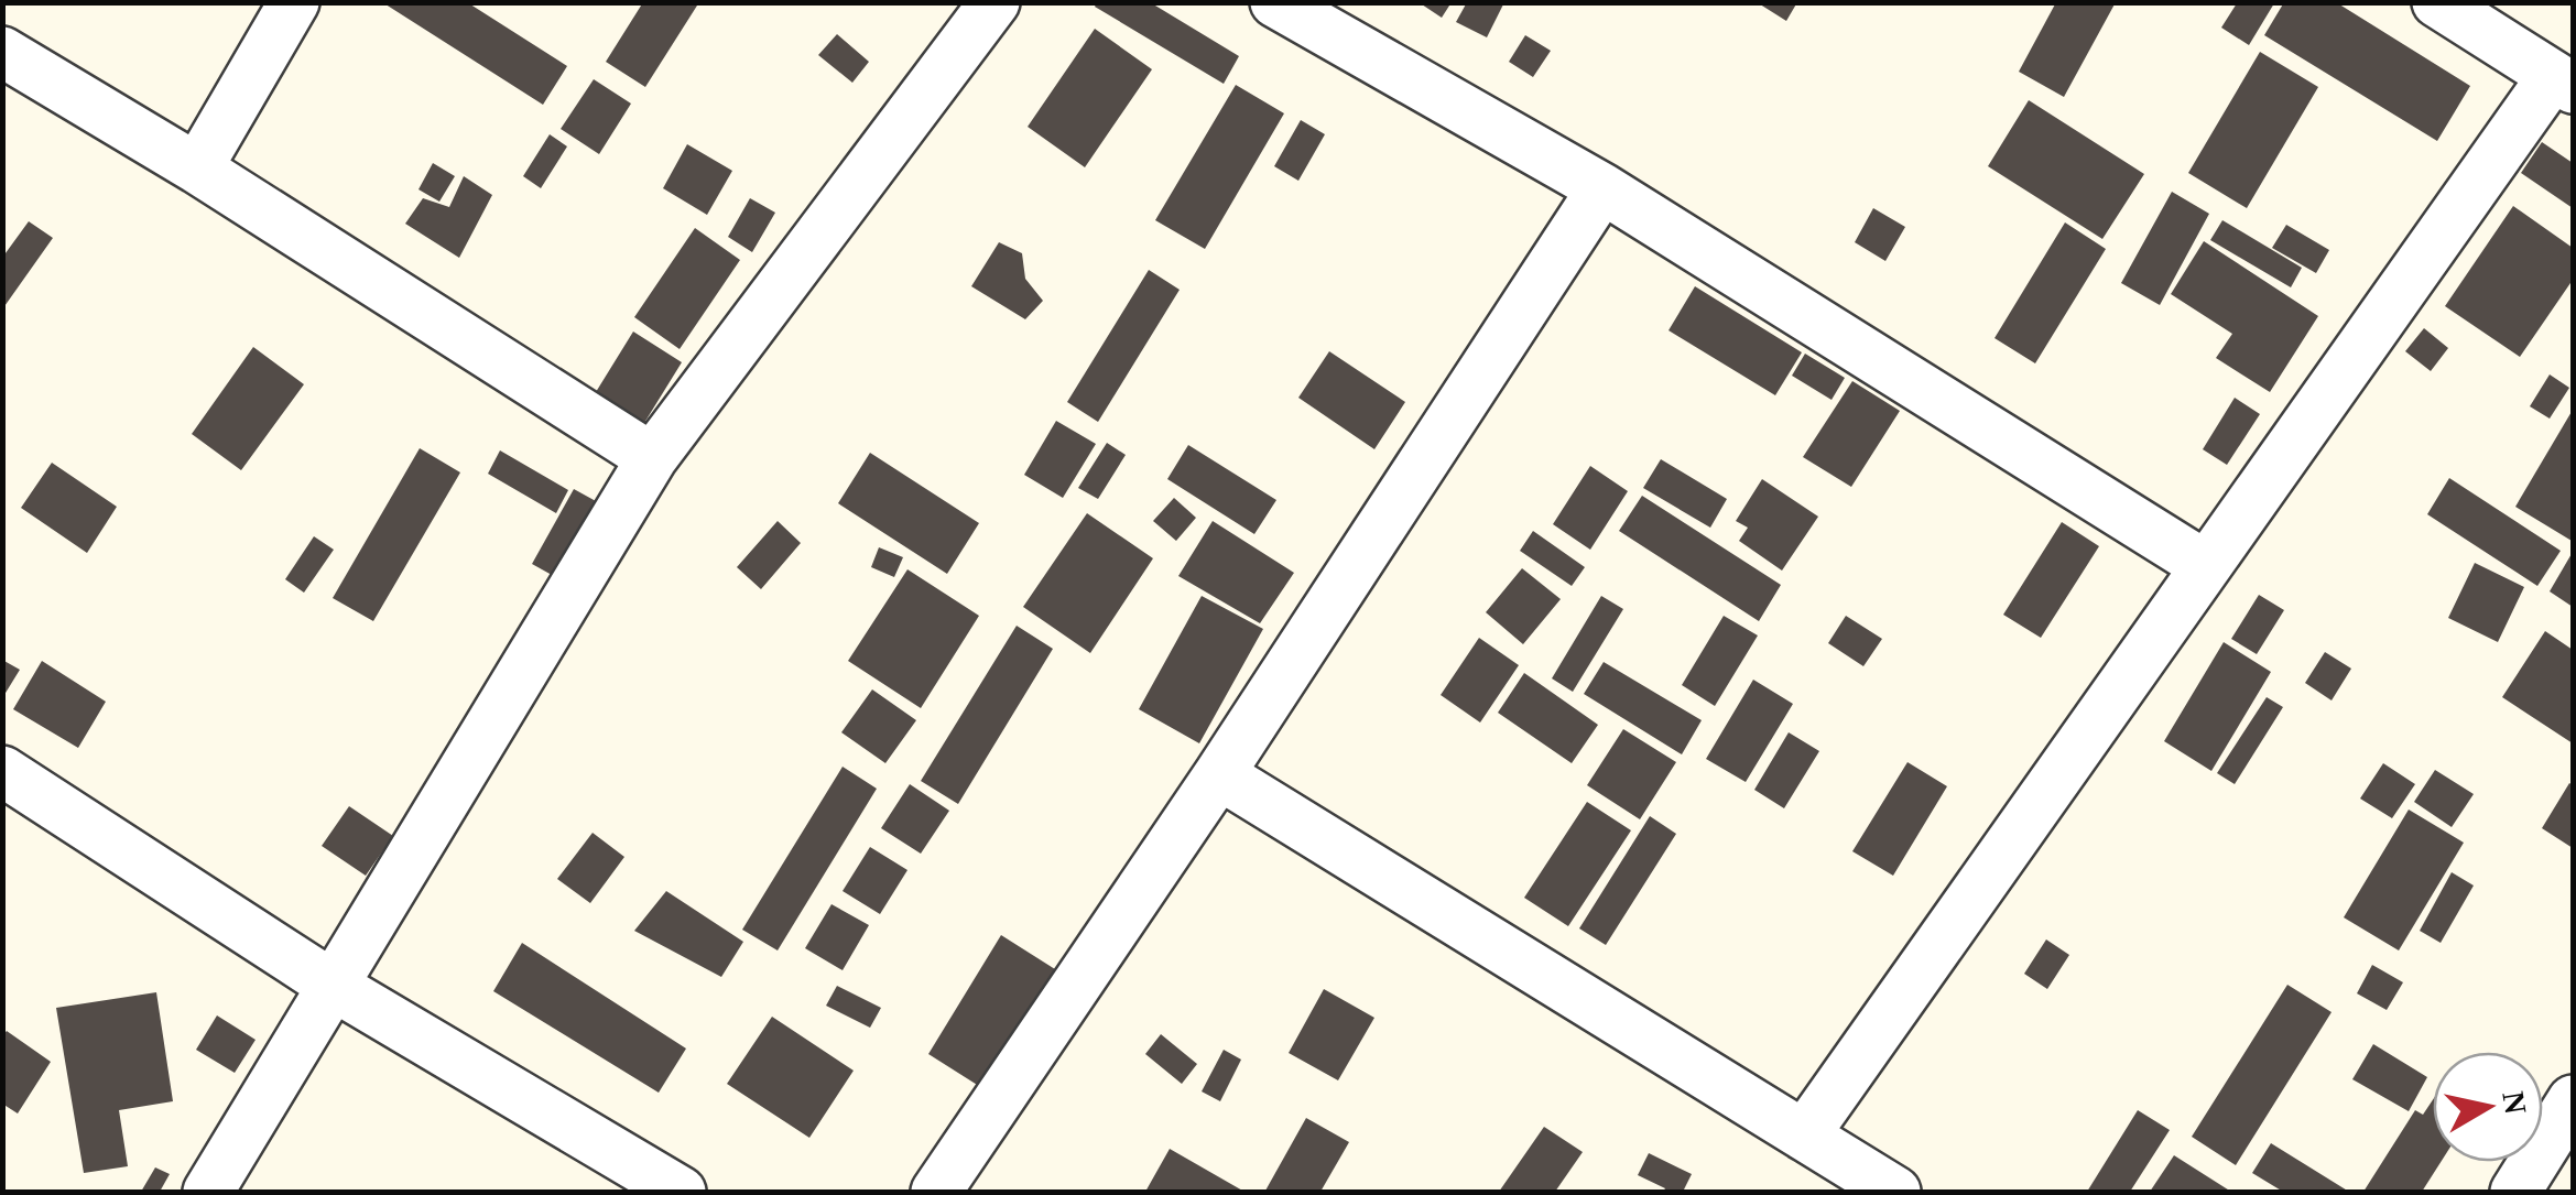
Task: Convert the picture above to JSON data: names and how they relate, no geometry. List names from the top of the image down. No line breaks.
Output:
{"north":"right"}
